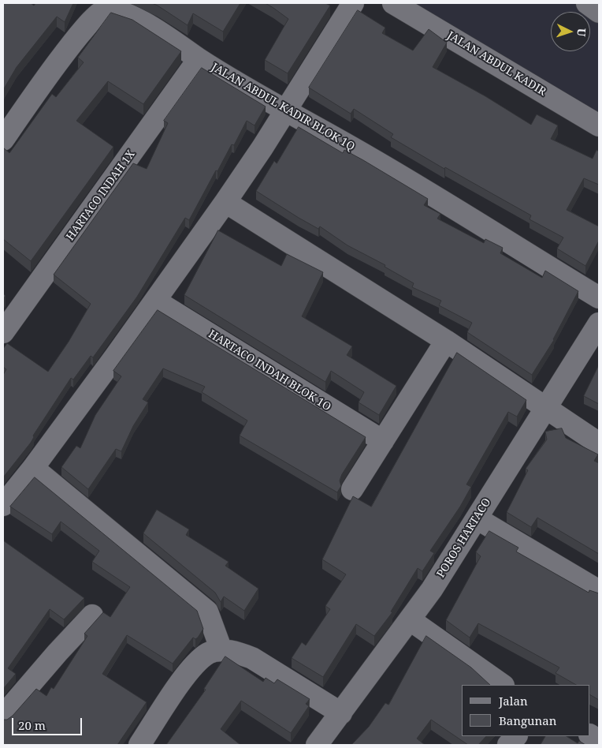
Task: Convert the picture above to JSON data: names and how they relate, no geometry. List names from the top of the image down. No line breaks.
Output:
{"streets":{"street":["JALAN ABDUL KADIR","JALAN ABDUL KADIR BLOK 1Q","HARTACO INDAH 1X","HARTACO INDAH BLOK 1O","POROS HARTACO"]},"crossings":[["JALAN ABDUL KADIR BLOK 1Q","HARTACO INDAH 1X"]],"legend":["Jalan","Bangunan"],"scale_bar":"20 m","north":"right"}
